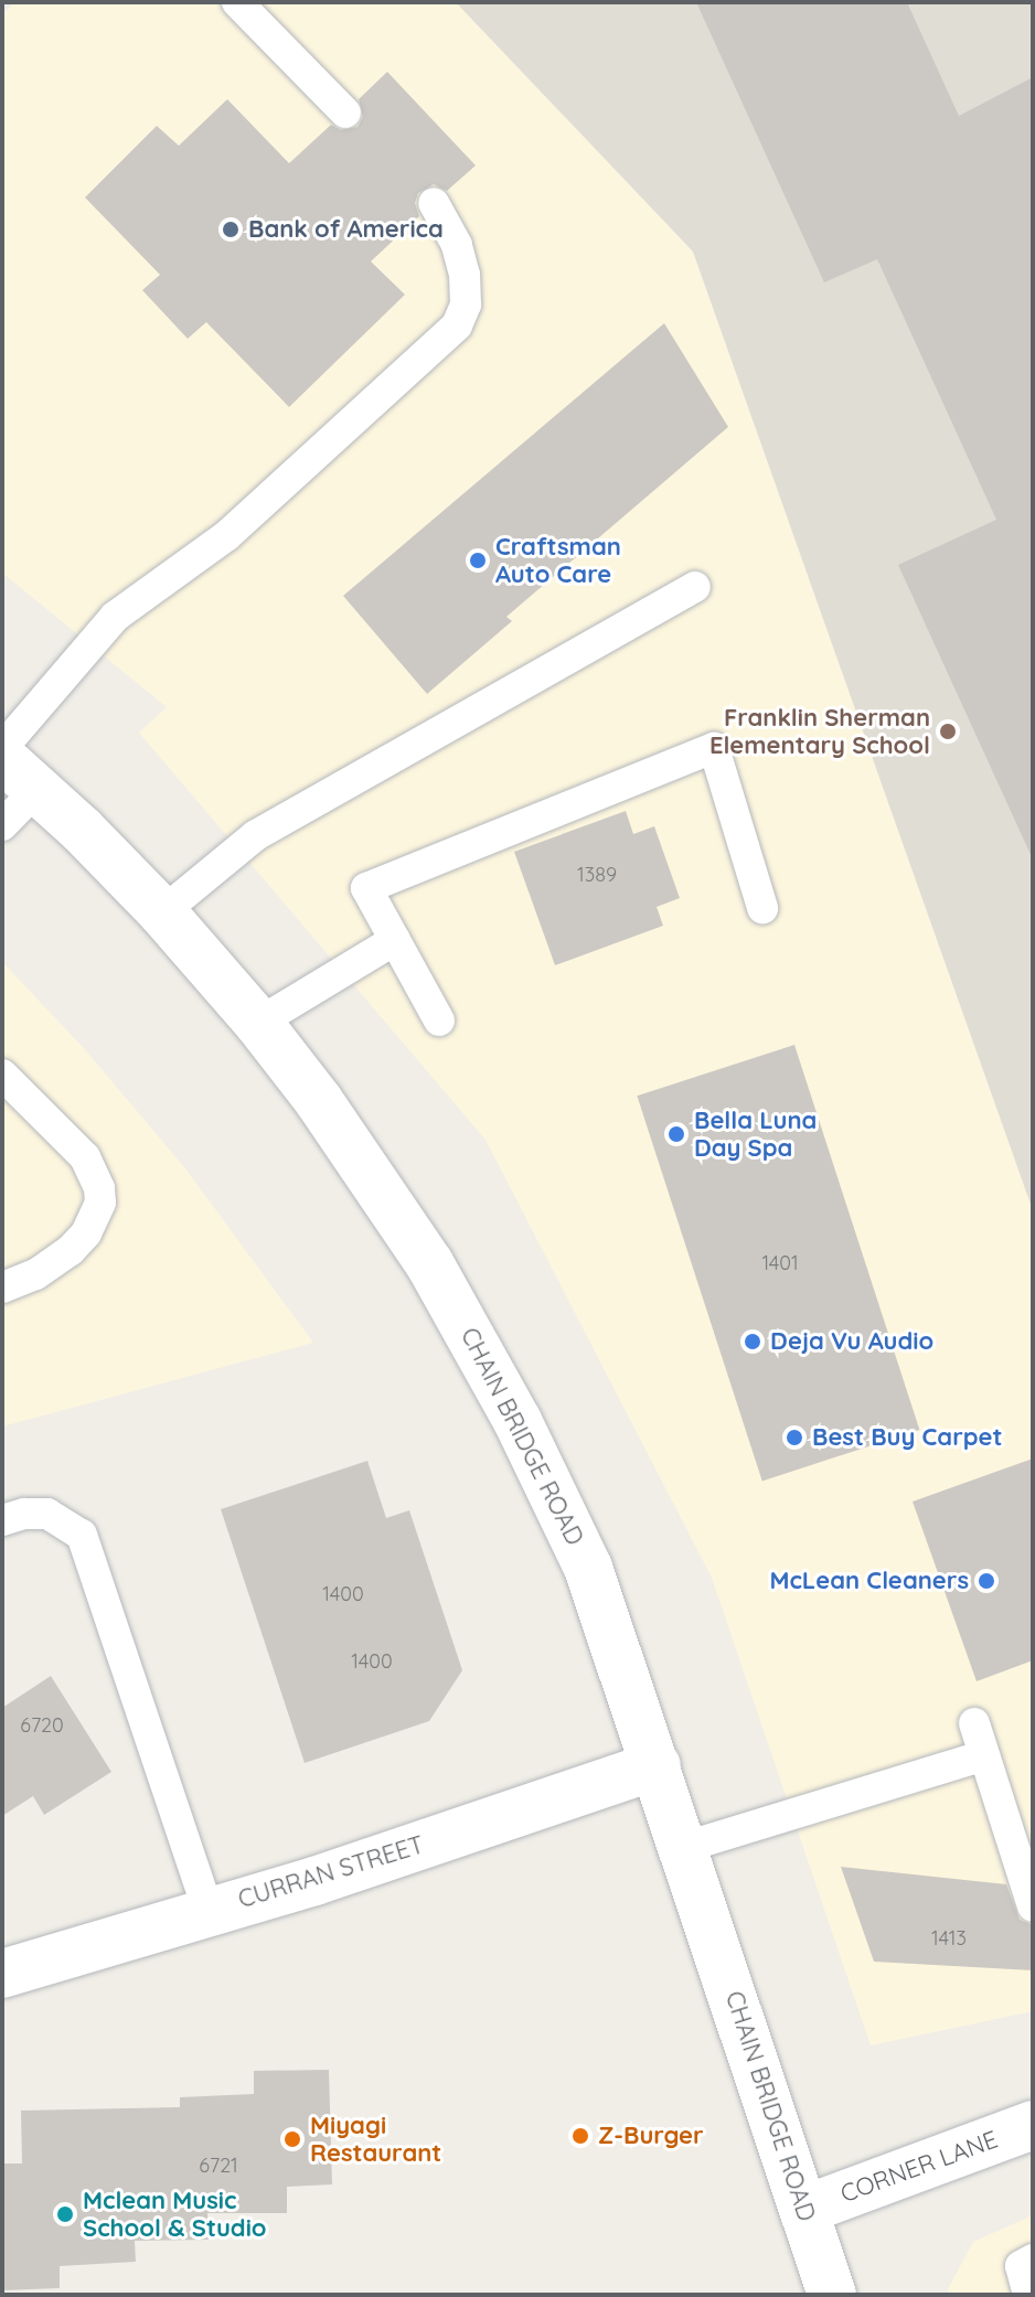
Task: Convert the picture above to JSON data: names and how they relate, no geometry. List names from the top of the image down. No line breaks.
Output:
{"streets":{"main road":["CHAIN BRIDGE ROAD","CURRAN STREET","CORNER LANE"]},"crossings":[["CHAIN BRIDGE ROAD","CURRAN STREET"],["CHAIN BRIDGE ROAD","CORNER LANE"]],"places":["Bank of America","Craftsman Auto Care","Franklin Sherman Elementary School","Bella Luna Day Spa","Deja Vu Audio","Best Buy Carpet","McLean Cleaners","Z-Burger","Miyagi Restaurant","Mclean Music School & Studio"],"house_numbers":["1389","1401","1400","1400","6720","1413","6721"]}
